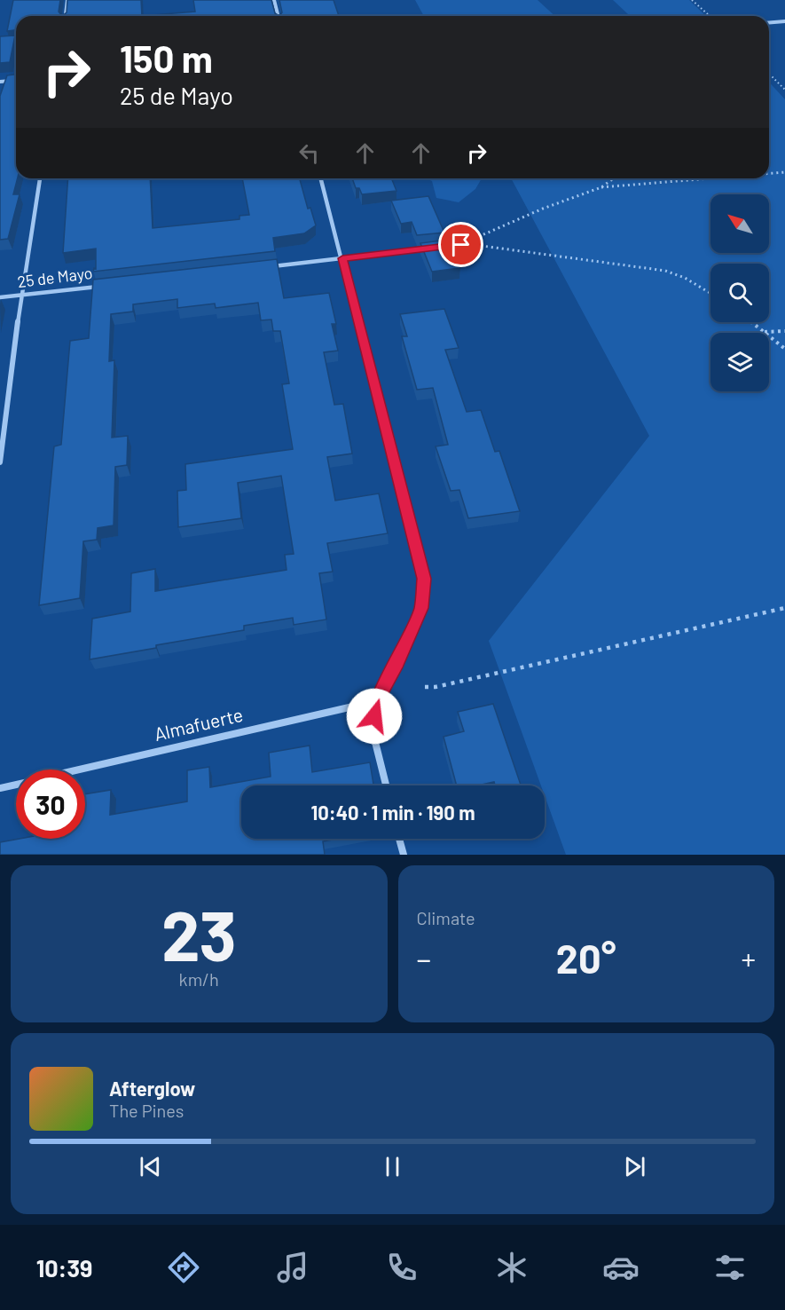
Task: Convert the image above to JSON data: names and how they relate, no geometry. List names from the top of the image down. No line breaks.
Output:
{"streets":{"street":["25 de Mayo","Almafuerte"]},"north":"top left","page":{"turn":["150 m","25 de Mayo"],"limit":"30","trip":"10:40 · 1 min · 190 m","tile":[["23","km/h"],"Climate"],"heat":["−","20°","+"],"song":["Afterglow","The Pines"],"tabs":"10:39"}}
